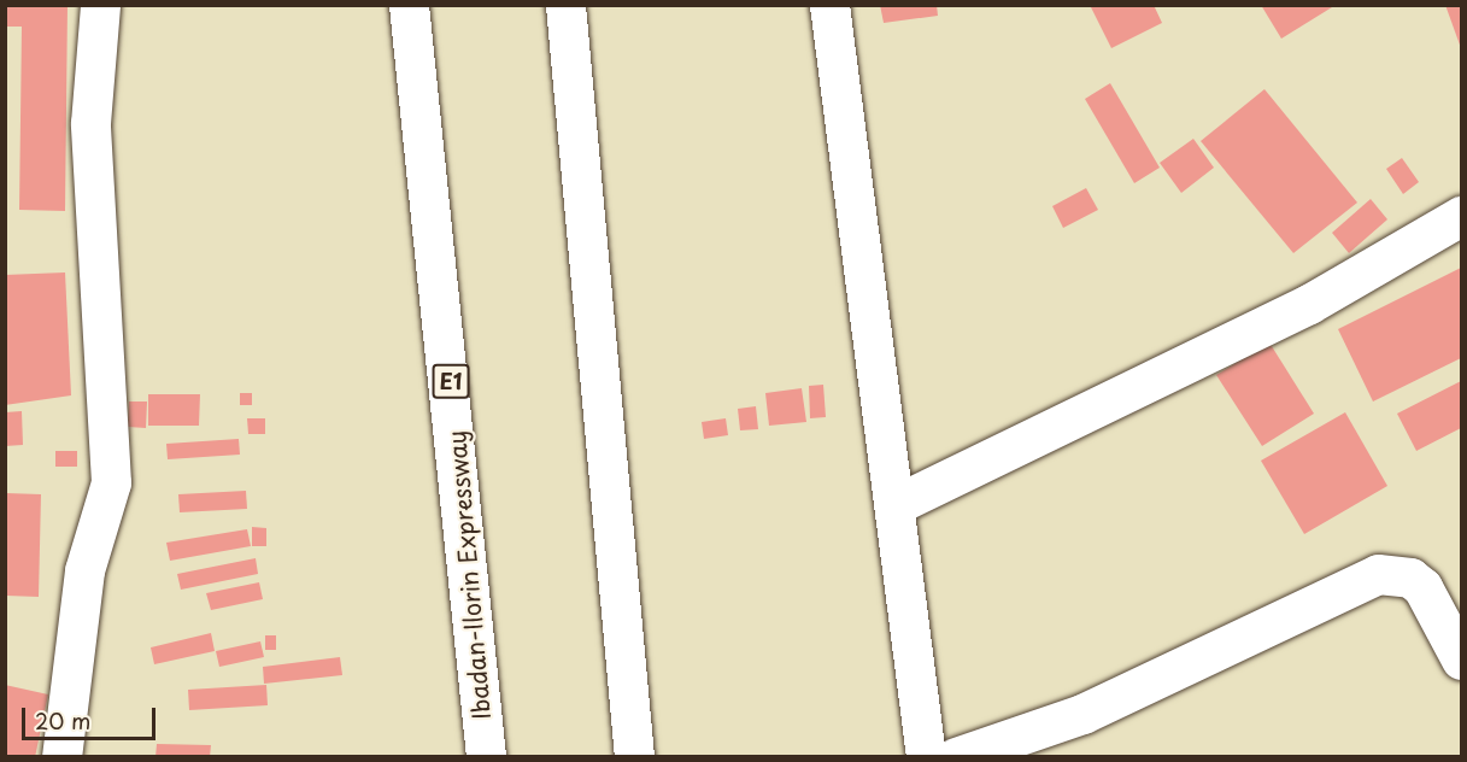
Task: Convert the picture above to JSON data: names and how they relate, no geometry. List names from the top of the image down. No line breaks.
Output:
{"streets":{"main road":["E1","Ibadan-Ilorin Expressway"]},"scale_bar":"20 m"}
